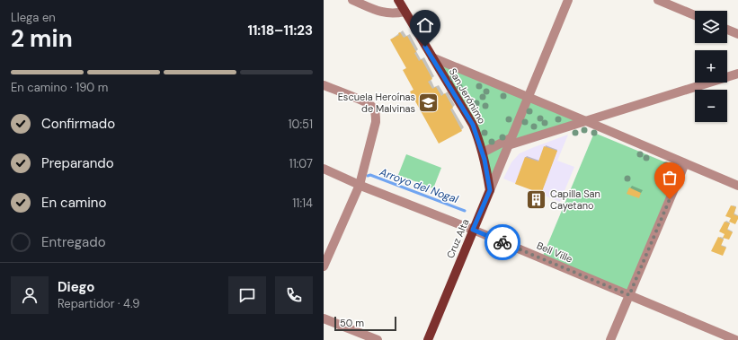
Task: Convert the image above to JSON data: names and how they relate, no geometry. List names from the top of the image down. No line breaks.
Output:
{"streets":{"main road":["San Jerónimo","Cruz Alta"],"street":["Bell Ville"]},"crossings":[["San Jerónimo","Cruz Alta"],["Cruz Alta","Bell Ville"]],"water":["Arroyo del Nogal"],"places":{"school or university":["Escuela Heroínas de Malvinas"],"building":["Capilla San Cayetano"]},"scale_bar":"50 m","page":{"heading":["2 min","Llega en","11:18–11:23"],"panel":["Diego","Repartidor · 4.9"],"map_buttons":["+","−"],"bar":"En camino · 190 m","list":[["Confirmado","10:51"],["Preparando","11:07"],["En camino","11:14"],"Entregado"],"scale":"50 m"}}
